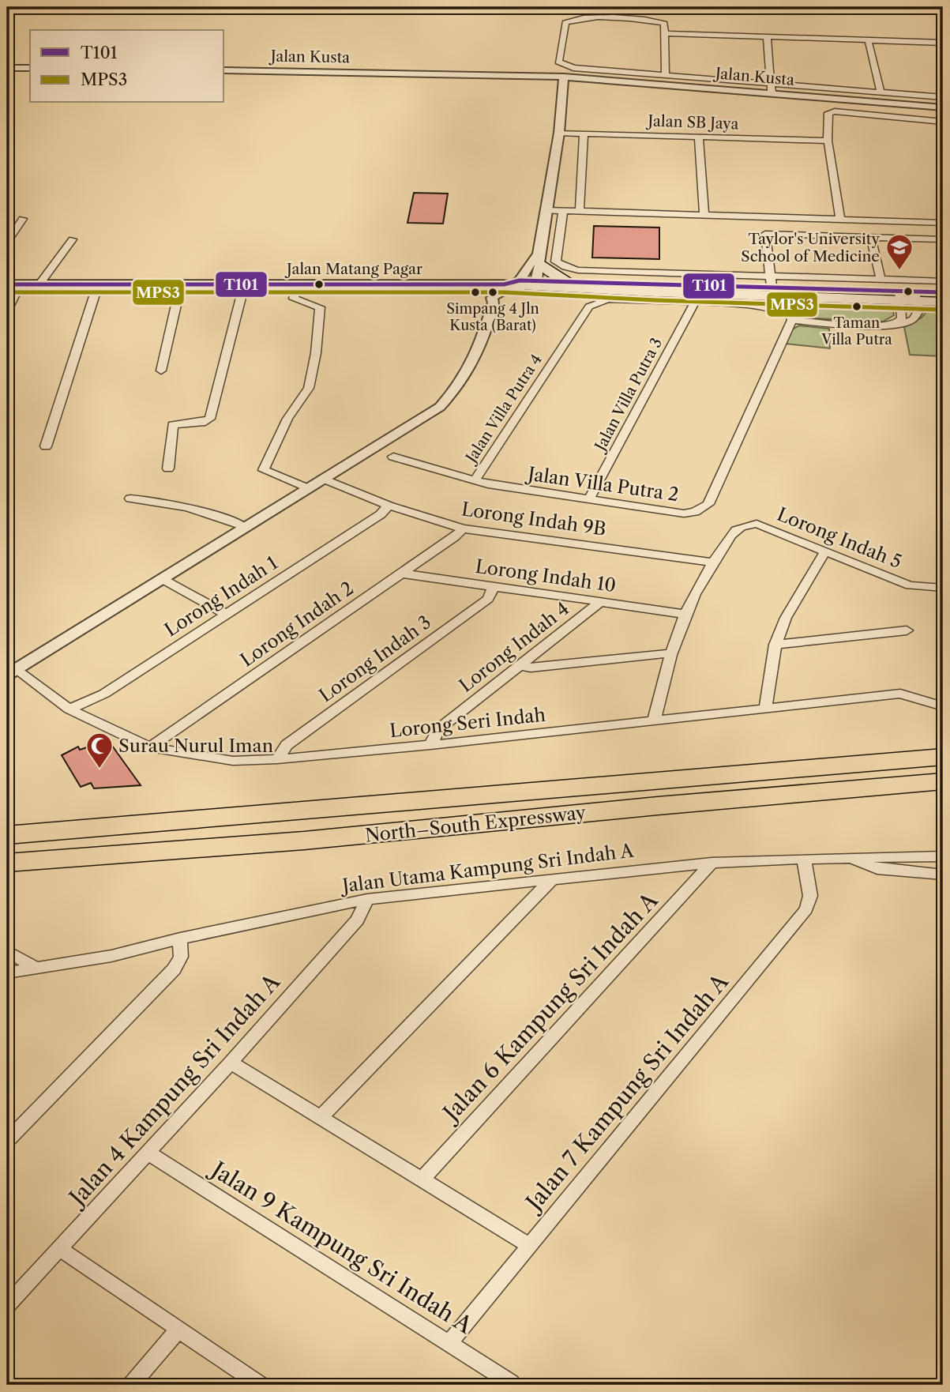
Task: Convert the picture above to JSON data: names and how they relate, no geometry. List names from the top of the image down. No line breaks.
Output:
{"streets":{"highway":["North–South Expressway"],"main road":["Jalan Matang Pagar"],"street":["Jalan Kusta","Jalan SB Jaya","Jalan Villa Putra 3","Jalan Villa Putra 4","Jalan Villa Putra 2","Lorong Indah 9B","Lorong Indah 5","Lorong Indah 10","Lorong Indah 1","Lorong Indah 2","Lorong Indah 4","Lorong Indah 3","Lorong Seri Indah","Jalan Utama Kampung Sri Indah A","Jalan 6 Kampung Sri Indah A","Jalan 4 Kampung Sri Indah A","Jalan 7 Kampung Sri Indah A","Jalan 9 Kampung Sri Indah A"]},"crossings":[["Jalan Villa Putra 3","Jalan Villa Putra 4"],["Jalan Villa Putra 3","Jalan Villa Putra 2"],["Jalan Villa Putra 4","Jalan Villa Putra 2"],["Lorong Indah 9B","Lorong Indah 5"],["Lorong Indah 9B","Lorong Indah 1"],["Lorong Indah 9B","Lorong Indah 2"],["Lorong Indah 5","Lorong Indah 10"],["Lorong Indah 5","Lorong Seri Indah"],["Lorong Indah 10","Lorong Indah 2"],["Lorong Indah 10","Lorong Indah 4"],["Lorong Indah 10","Lorong Indah 3"],["Lorong Indah 1","Lorong Seri Indah"],["Lorong Indah 2","Lorong Seri Indah"],["Lorong Indah 4","Lorong Seri Indah"],["Lorong Indah 3","Lorong Seri Indah"],["Jalan Utama Kampung Sri Indah A","Jalan 6 Kampung Sri Indah A"],["Jalan Utama Kampung Sri Indah A","Jalan 4 Kampung Sri Indah A"],["Jalan Utama Kampung Sri Indah A","Jalan 7 Kampung Sri Indah A"],["Jalan 4 Kampung Sri Indah A","Jalan 9 Kampung Sri Indah A"],["Jalan 7 Kampung Sri Indah A","Jalan 9 Kampung Sri Indah A"]],"places":{"school or university":["Taylor's University School of Medicine"],"other":["Simpang 4 Jln Kusta (Barat)","Taman Villa Putra"],"mosque":["Surau Nurul Iman"]},"lines":["transit line T101","transit line MPS3"],"legend":["T101","MPS3"]}
